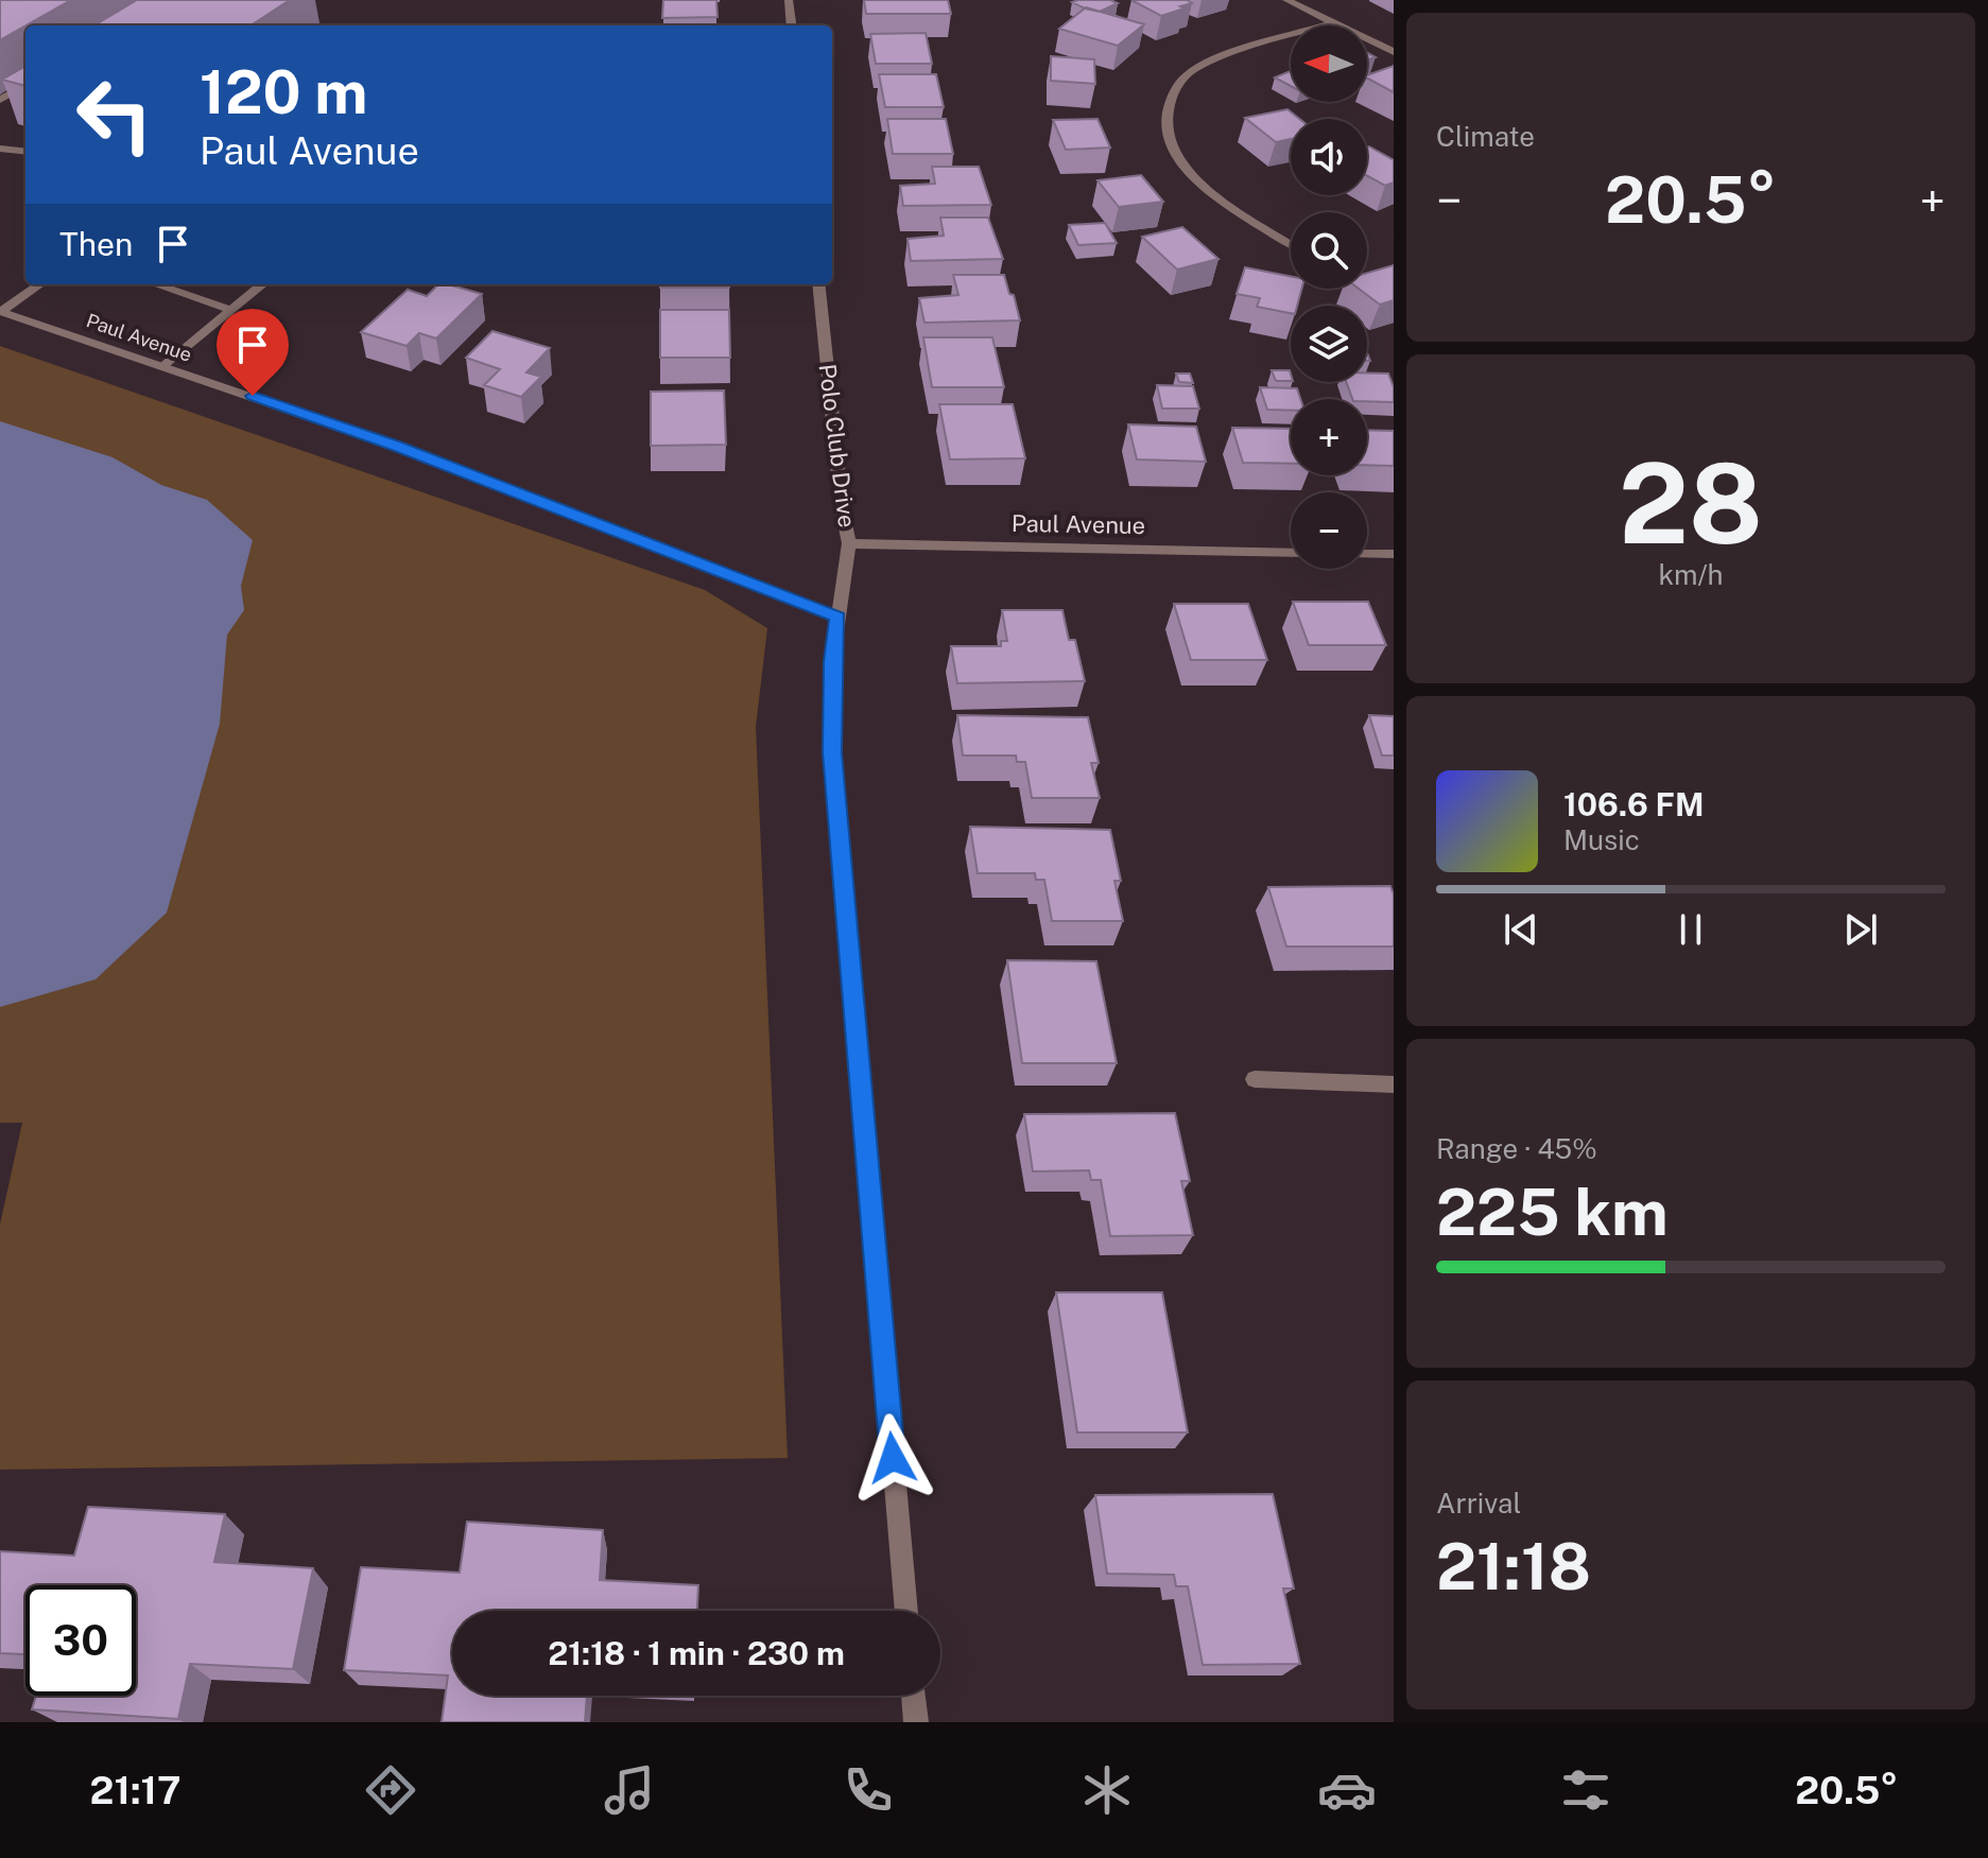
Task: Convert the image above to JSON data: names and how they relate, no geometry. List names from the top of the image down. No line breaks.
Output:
{"streets":{"street":["Paul Avenue","Polo Club Drive"]},"crossings":[["Paul Avenue","Polo Club Drive"]],"north":"left","page":{"tile":["Climate",["28","km/h"],["Range · 45%","225 km"],["Arrival","21:18"]],"map_buttons":["+","−"],"turn":["120 m","Paul Avenue"],"heat":["−","20.5°","+"],"then":"Then","song":["106.6 FM","Music"],"limit":"30","trip":"21:18 · 1 min · 230 m","tabs":["21:17","20.5°"]}}
